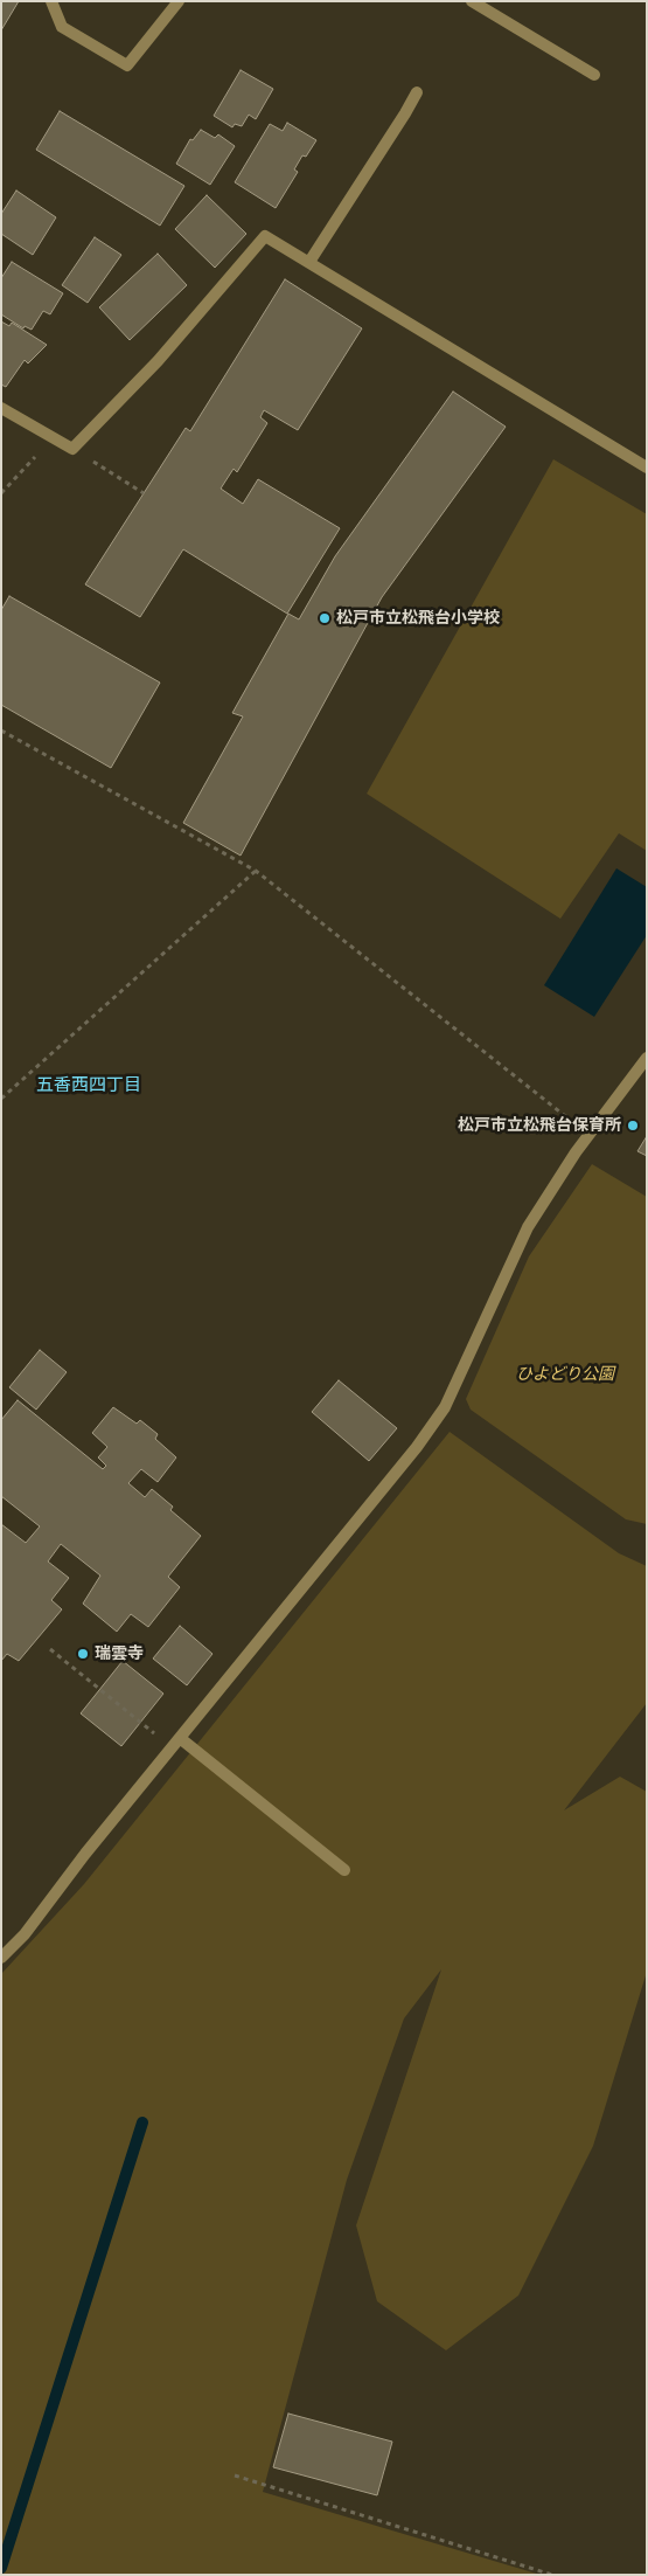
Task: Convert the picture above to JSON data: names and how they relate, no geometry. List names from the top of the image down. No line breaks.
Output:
{"districts":["五香西四丁目"],"parks":["ひよどり公園"],"places":["松戸市立松飛台小学校","松戸市立松飛台保育所","瑞雲寺"]}
